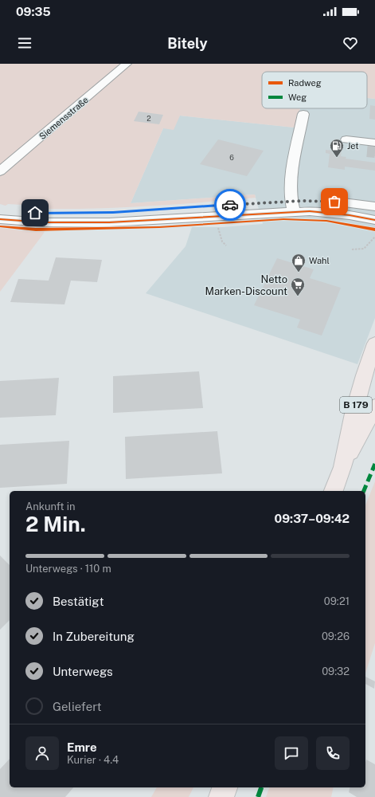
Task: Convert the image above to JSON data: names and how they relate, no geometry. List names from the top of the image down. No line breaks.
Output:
{"streets":{"main road":["B 179"],"street":["Siemensstraße"]},"places":{"fuel station":["Jet"],"shop":["Wahl"],"supermarket":["Netto Marken-Discount"]},"house_numbers":["2","6"],"legend":["Radweg","Weg"],"page":{"status":"09:35","header":"Bitely","heading":["2 Min.","Ankunft in","09:37–09:42"],"panel":["Emre","Kurier · 4.4"],"bar":"Unterwegs · 110 m","list":[["Bestätigt","09:21"],["In Zubereitung","09:26"],["Unterwegs","09:32"],"Geliefert"]}}
